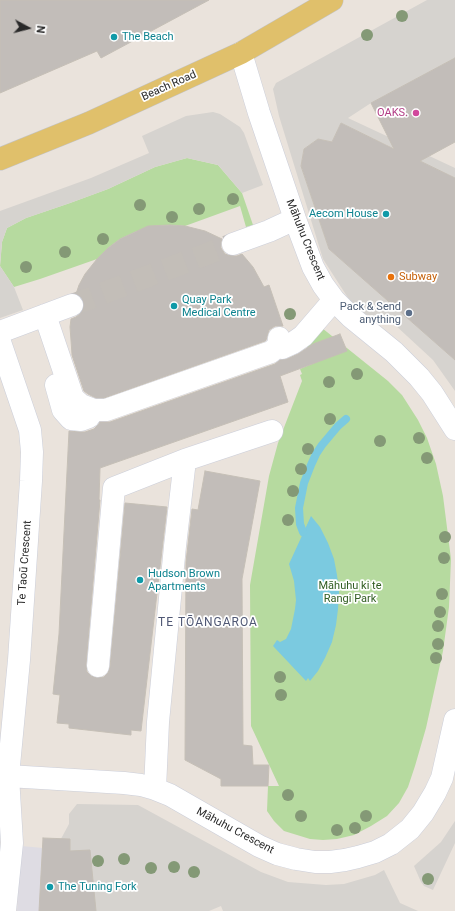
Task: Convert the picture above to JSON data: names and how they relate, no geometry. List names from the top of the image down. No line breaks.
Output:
{"streets":{"main road":["Beach Road"],"street":["Māhuhu Crescent","Te Taoū Crescent"]},"crossings":[["Beach Road","Māhuhu Crescent"],["Māhuhu Crescent","Te Taoū Crescent"]],"districts":["TE TŌANGAROA"],"parks":["Māhuhu ki te Rangi Park"],"places":["The Beach","OAKS.","Aecom House","Subway","Quay Park Medical Centre","Pack & Send anything","Hudson Brown Apartments","The Tuning Fork"],"north":"right"}
